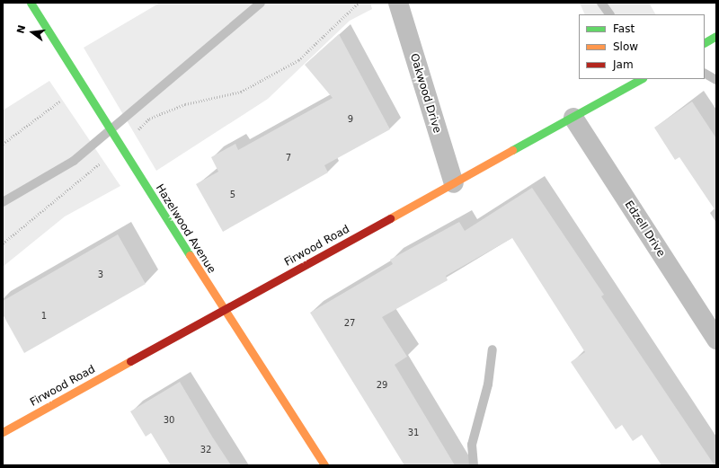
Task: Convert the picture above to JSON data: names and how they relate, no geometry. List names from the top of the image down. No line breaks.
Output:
{"streets":{"street":["Oakwood Drive","Hazelwood Avenue","Edzell Drive","Firwood Road"]},"crossings":[["Oakwood Drive","Firwood Road"],["Hazelwood Avenue","Firwood Road"],["Edzell Drive","Firwood Road"]],"house_numbers":["9","7","5","3","1","27","29","30","31","32"],"legend":["Fast","Slow","Jam"],"north":"left"}
